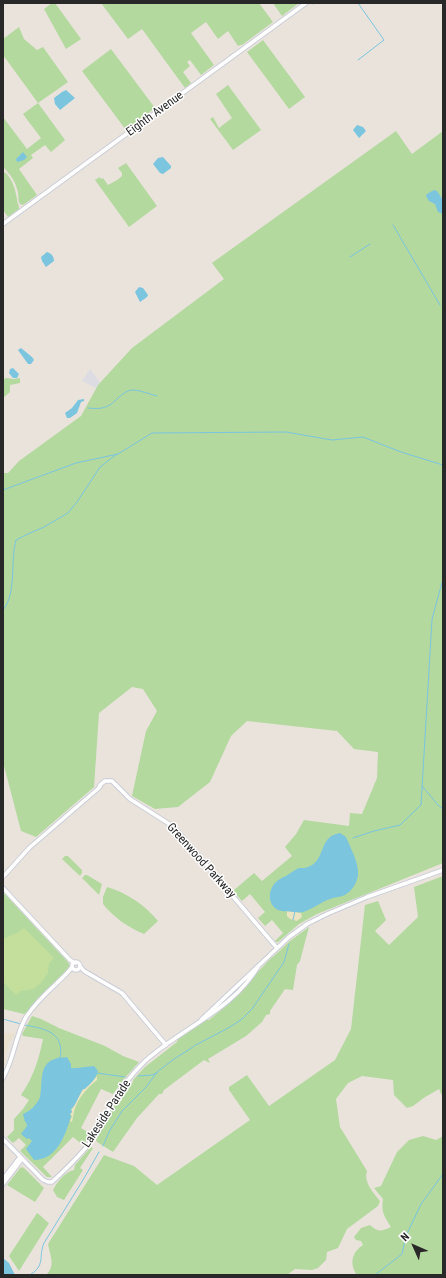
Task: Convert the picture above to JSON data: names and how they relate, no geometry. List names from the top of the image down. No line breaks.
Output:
{"streets":{"street":["Eighth Avenue","Greenwood Parkway","Lakeside Parade"]},"crossings":[["Greenwood Parkway","Lakeside Parade"]],"north":"top left"}
